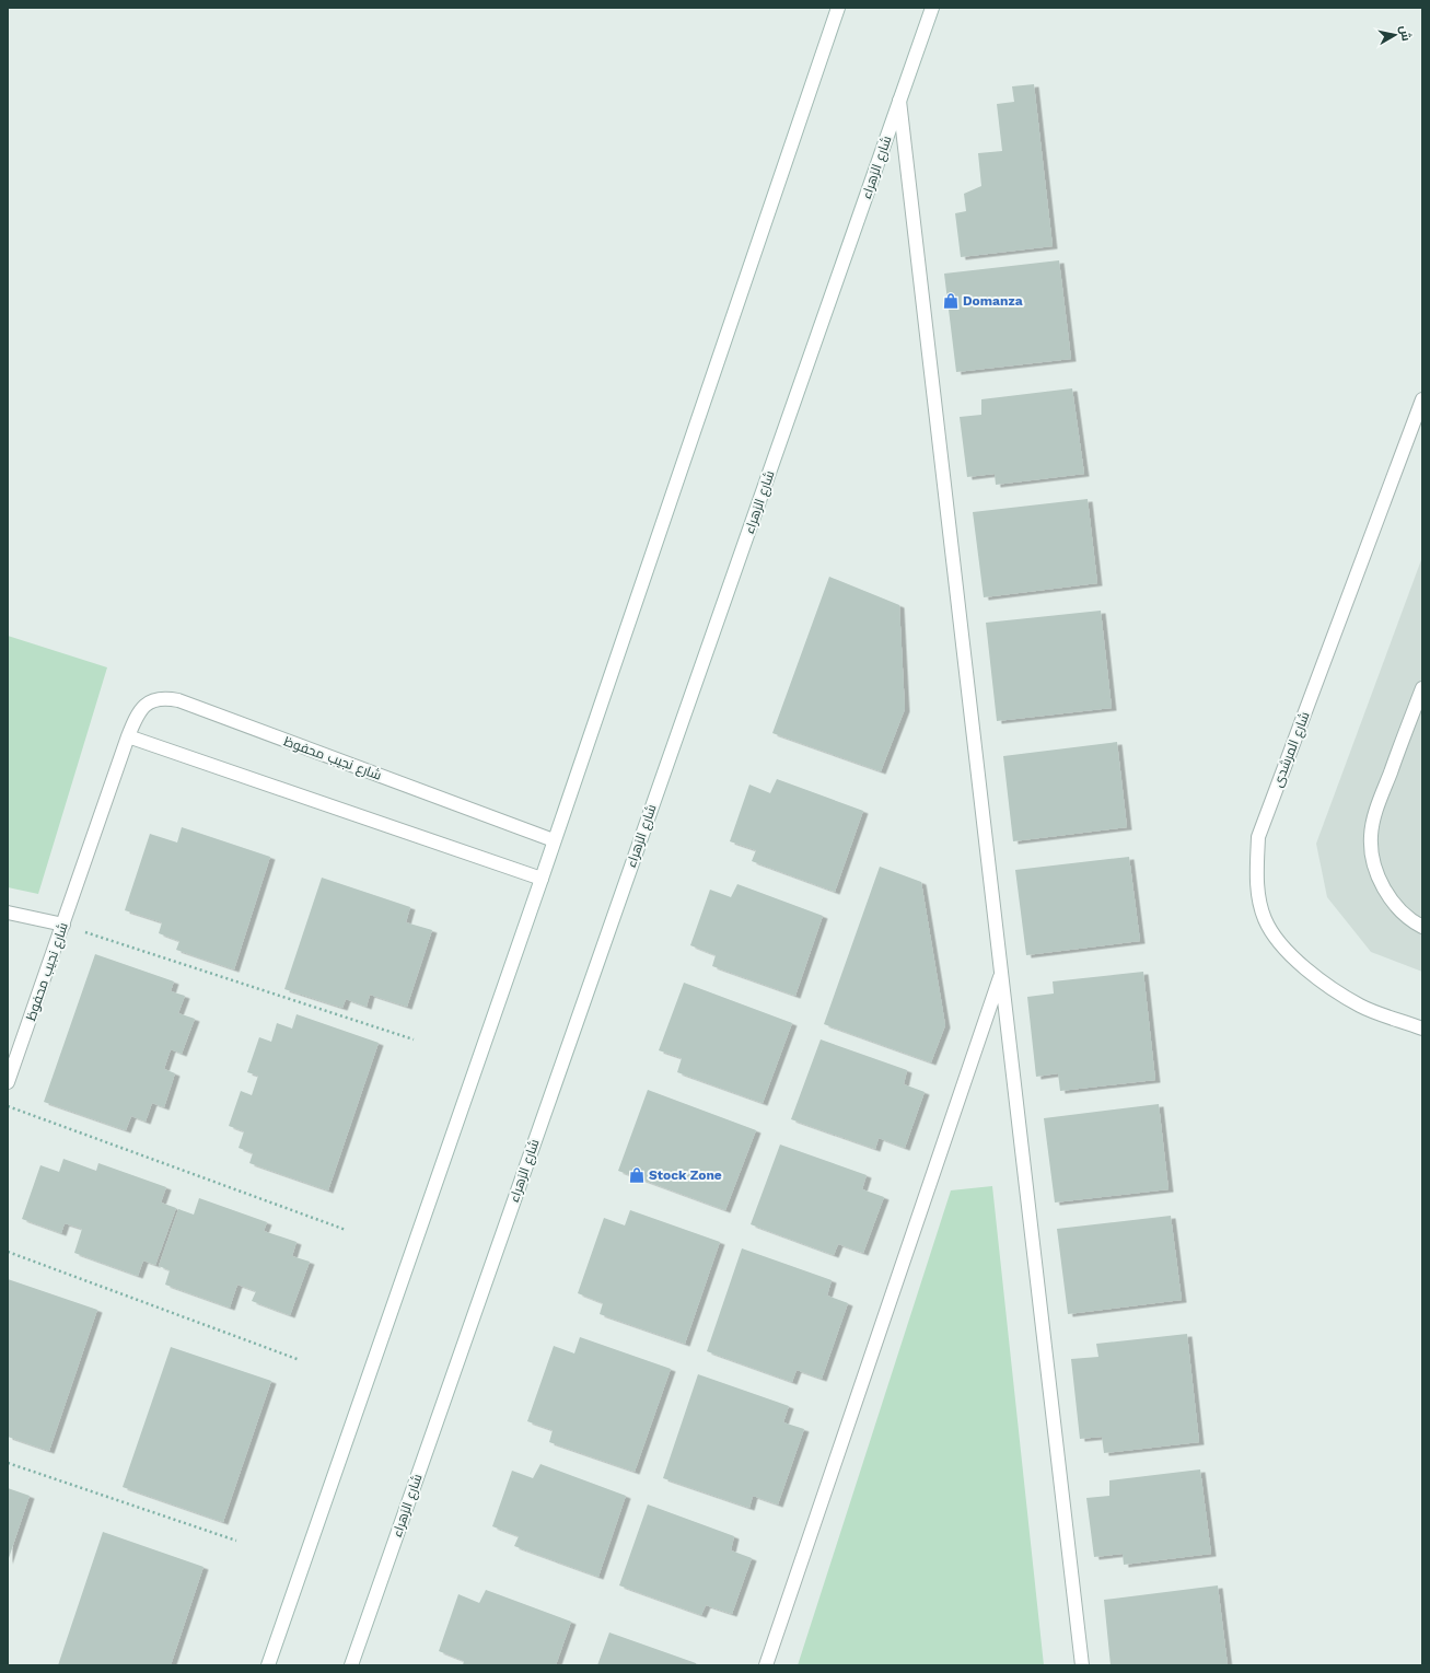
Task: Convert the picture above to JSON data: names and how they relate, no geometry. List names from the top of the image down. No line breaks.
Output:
{"streets":{"street":["شارع الزهراء","شارع المرشدى","شارع نجيب محفوظ"]},"places":{"shop":["Domanza","Stock Zone"]},"north":"right"}
